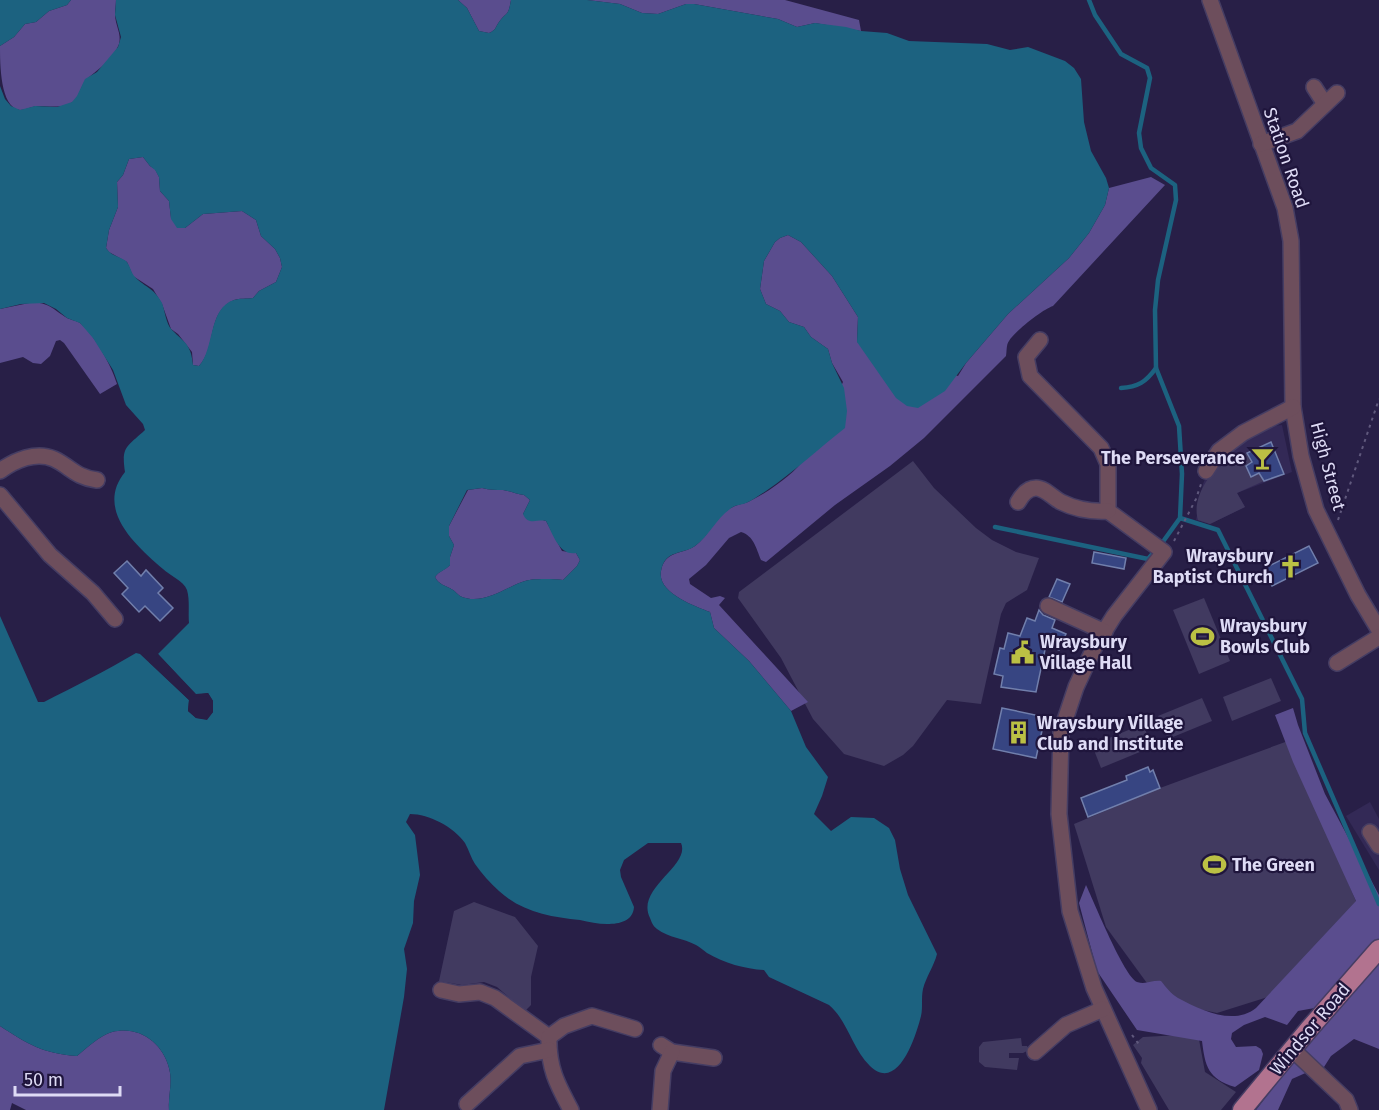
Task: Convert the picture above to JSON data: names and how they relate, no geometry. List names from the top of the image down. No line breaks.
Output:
{"streets":{"main road":["Windsor Road"],"street":["Station Road","High Street"]},"crossings":[["Station Road","High Street"]],"places":{"bar":["The Perseverance"],"church":["Wraysbury Baptist Church"],"sports":["Wraysbury Bowls Club","The Green"],"public building":["Wraysbury Village Hall"],"building":["Wraysbury Village Club and Institute"]},"scale_bar":"50 m"}
